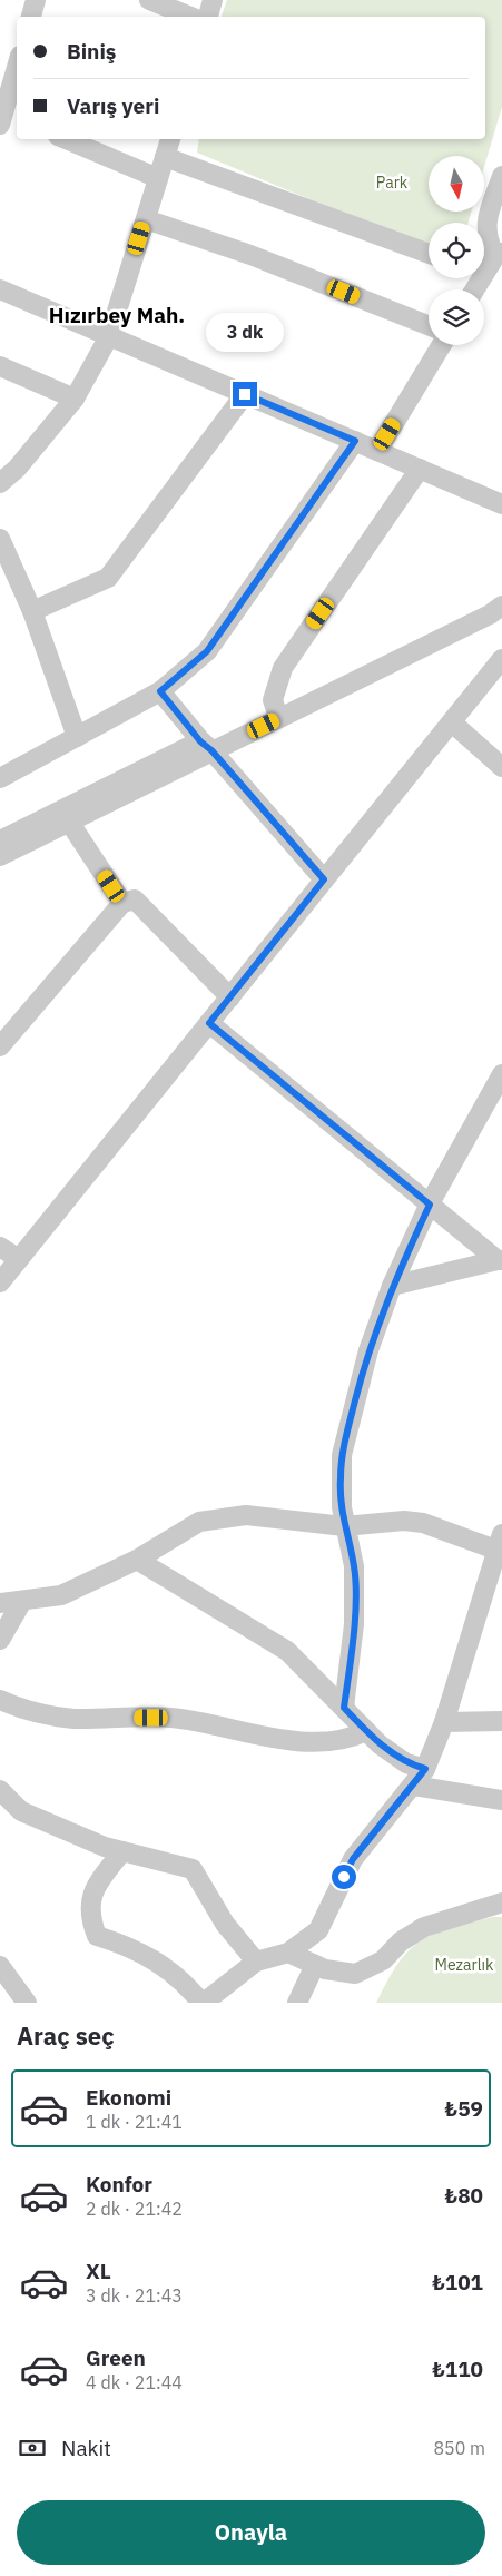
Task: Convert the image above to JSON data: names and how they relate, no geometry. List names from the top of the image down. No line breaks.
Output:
{"districts":["Hızırbey Mah."],"parks":["Park","Mezarlık"],"north":"bottom","page":{"banner":["Biniş","Varış yeri"],"bubble":"3 dk","heading":"Araç seç","list":[{"name":"Ekonomi","note":"1 dk · 21:41","value":"₺59"},{"name":"Konfor","note":"2 dk · 21:42","value":"₺80"},{"name":"XL","note":"3 dk · 21:43","value":"₺101"},{"name":"Green","note":"4 dk · 21:44","value":"₺110"}],"pay":["Nakit","850 m"],"buttons":"Onayla"}}
